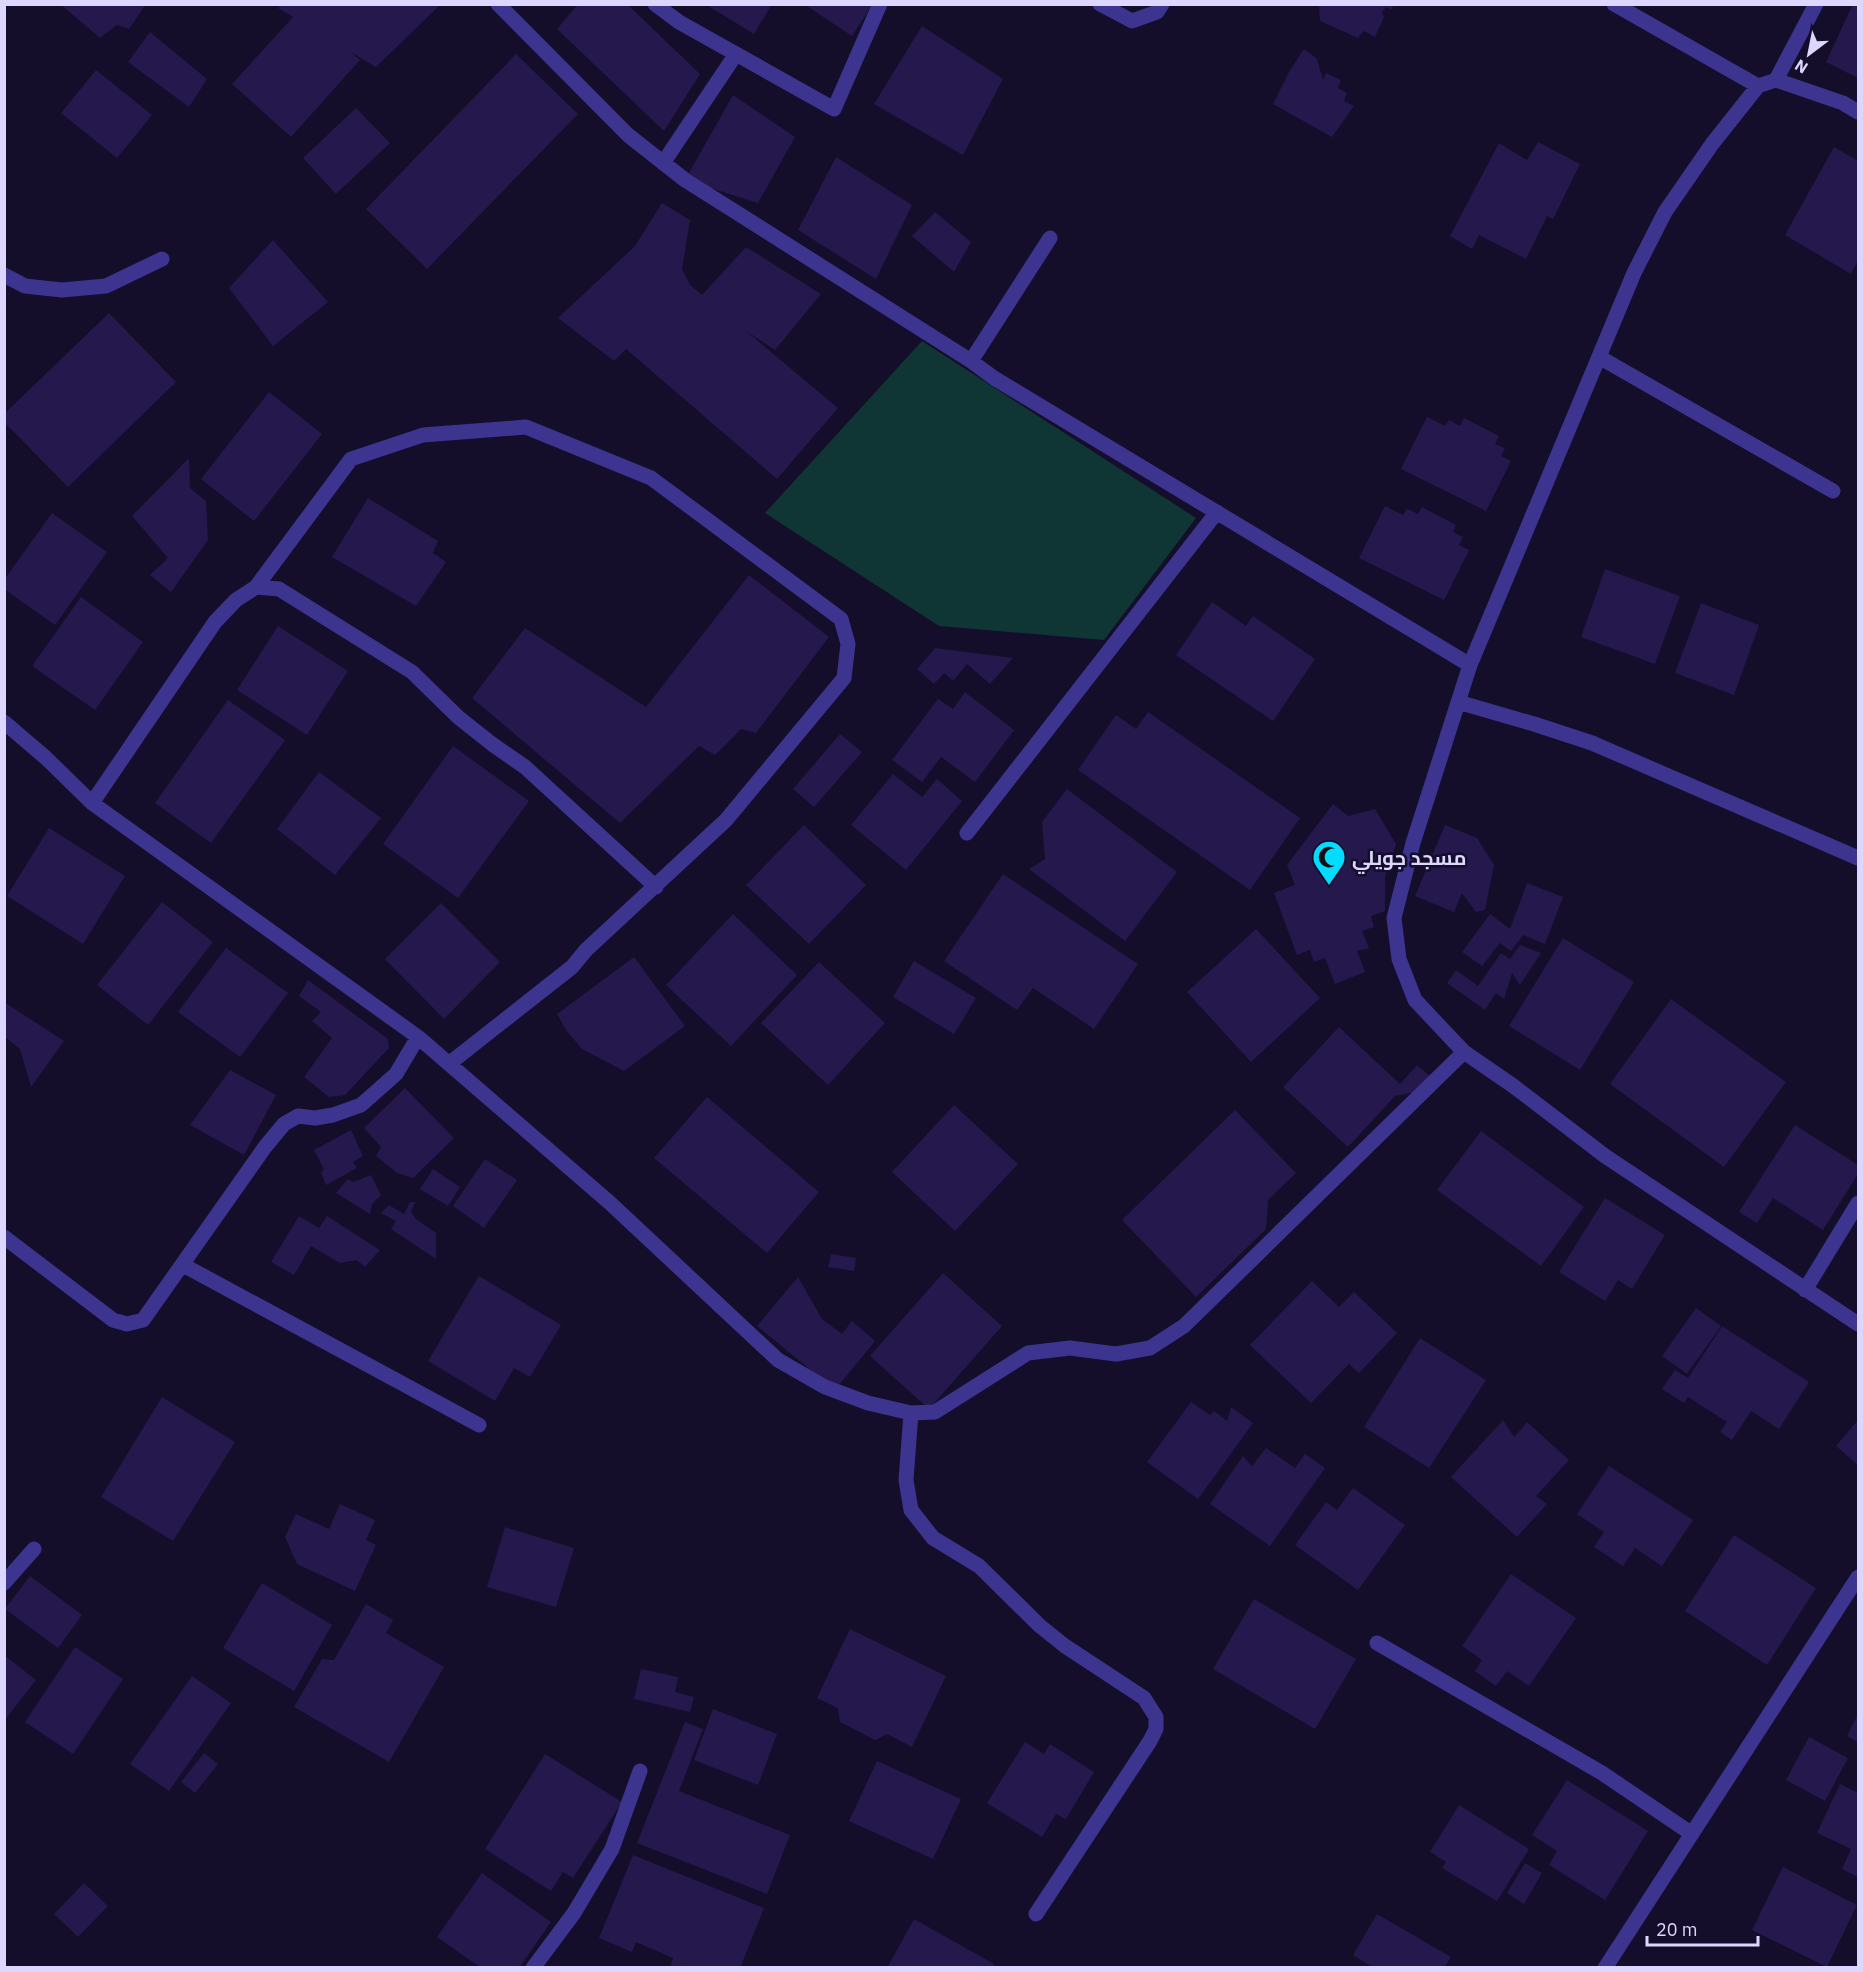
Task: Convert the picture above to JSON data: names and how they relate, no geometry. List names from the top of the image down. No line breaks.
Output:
{"places":{"mosque":["مسجد جويلي"]},"scale_bar":"20 m","north":"bottom left"}
